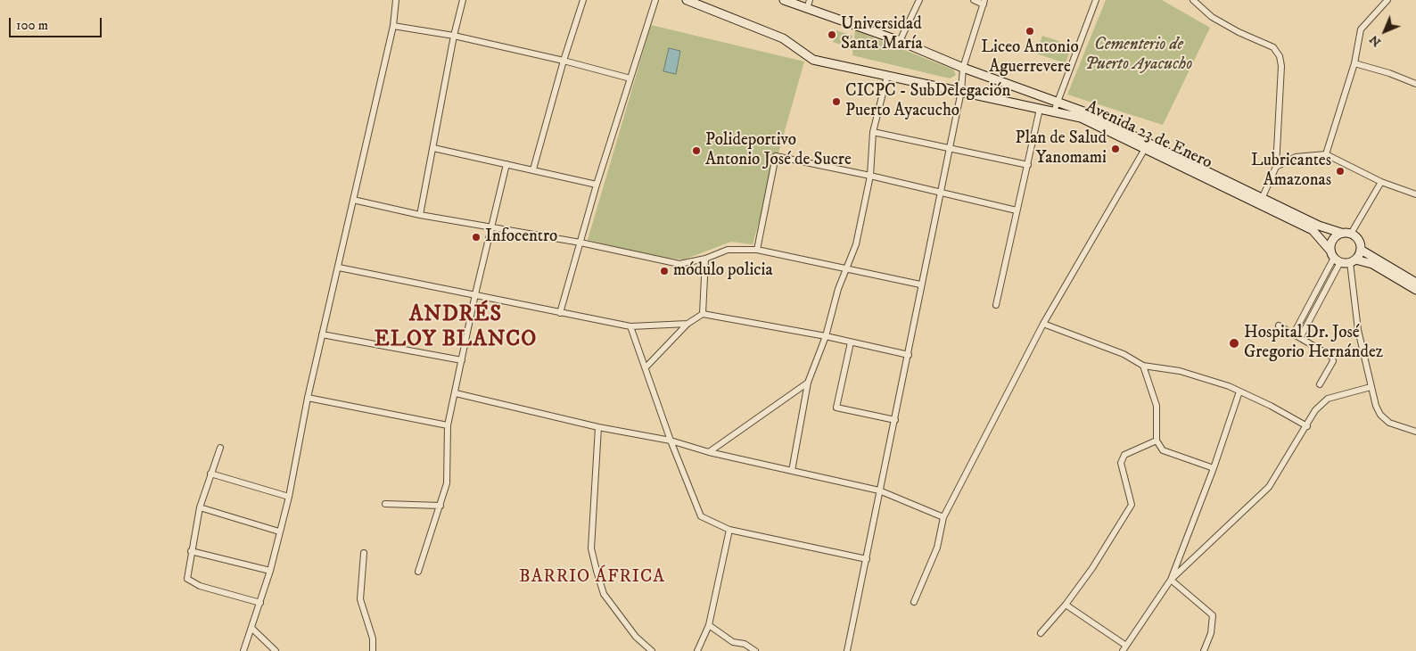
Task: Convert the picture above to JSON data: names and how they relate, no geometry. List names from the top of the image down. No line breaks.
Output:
{"streets":{"main road":["Avenida 23 de Enero"]},"districts":["ANDRÉS ELOY BLANCO","BARRIO ÁFRICA"],"parks":["Cementerio de Puerto Ayacucho"],"places":["Liceo Antonio Aguerrevere","Universidad Santa María","CICPC - SubDelegación Puerto Ayacucho","Plan de Salud Yanomami","Polideportivo Antonio José de Sucre","Lubricantes Amazonas","Infocentro","módulo policia","Hospital Dr. José Gregorio Hernández"],"scale_bar":"100 m","north":"bottom left"}
